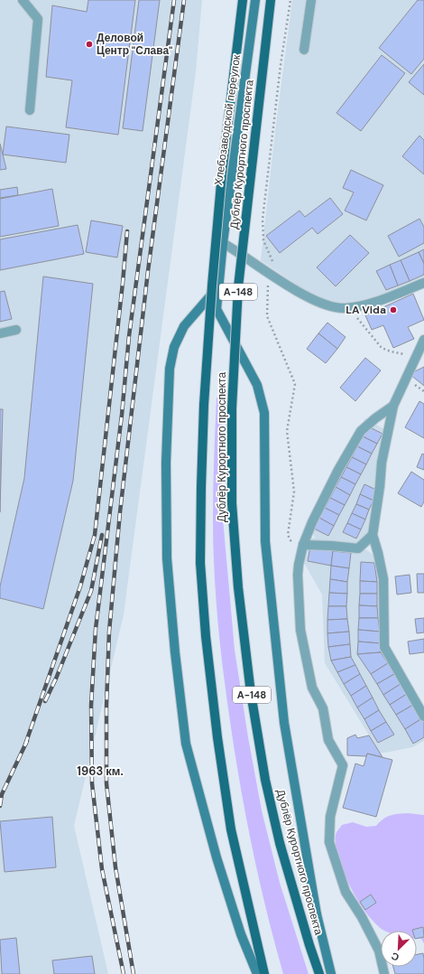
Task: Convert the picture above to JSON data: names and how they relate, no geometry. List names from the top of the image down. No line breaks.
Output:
{"streets":{"main road":["Хлебозаводской переулок","Дублёр Курортного проспекта","А-148"]},"crossings":[["Хлебозаводской переулок","А-148"]],"districts":["1963 км."],"places":["Деловой Центр \"Слава\"","LA Vida"],"north":"bottom left"}
